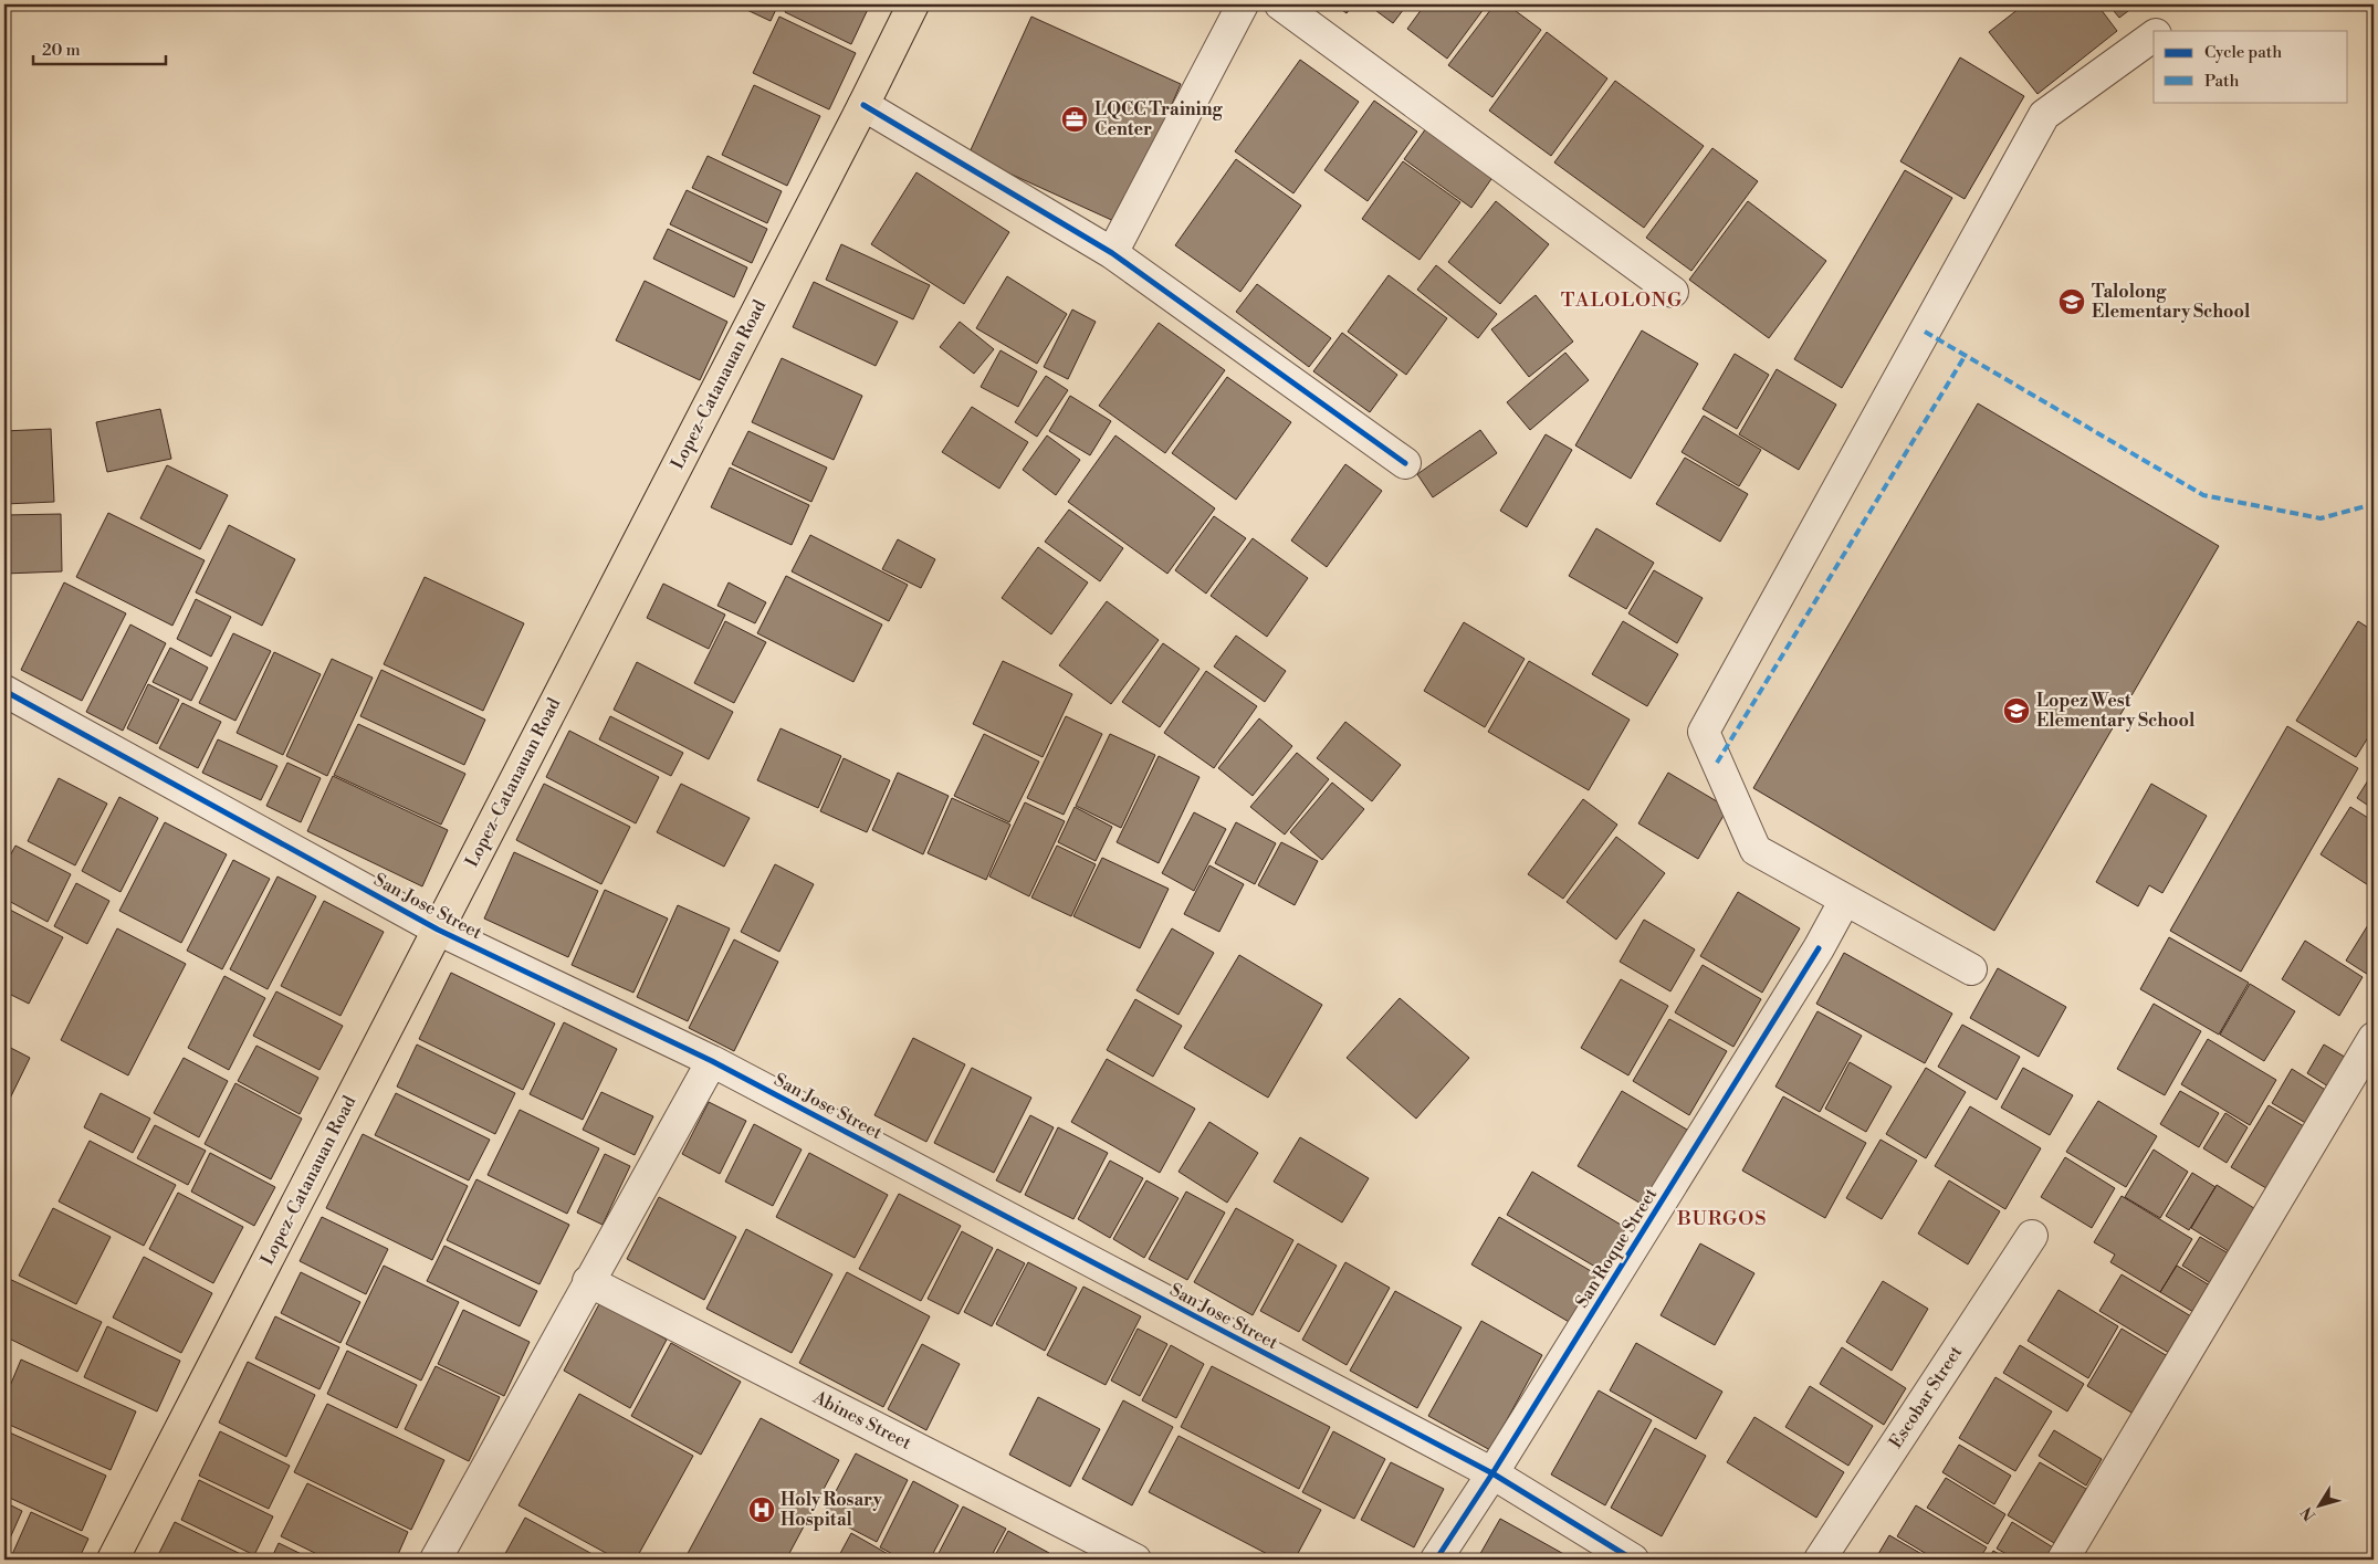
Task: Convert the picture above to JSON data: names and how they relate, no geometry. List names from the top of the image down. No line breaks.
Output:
{"streets":{"main road":["Lopez-Catanauan Road"],"street":["San Jose Street","San Roque Street","Escobar Street","Abines Street"]},"crossings":[["Lopez-Catanauan Road","San Jose Street"],["San Jose Street","San Roque Street"]],"districts":["TALOLONG","BURGOS"],"places":{"office":["LQCC Training Center"],"school or university":["Talolong Elementary School","Lopez West Elementary School"],"hospital":["Holy Rosary Hospital"]},"legend":["Cycle path","Path"],"scale_bar":"20 m","north":"bottom left"}
